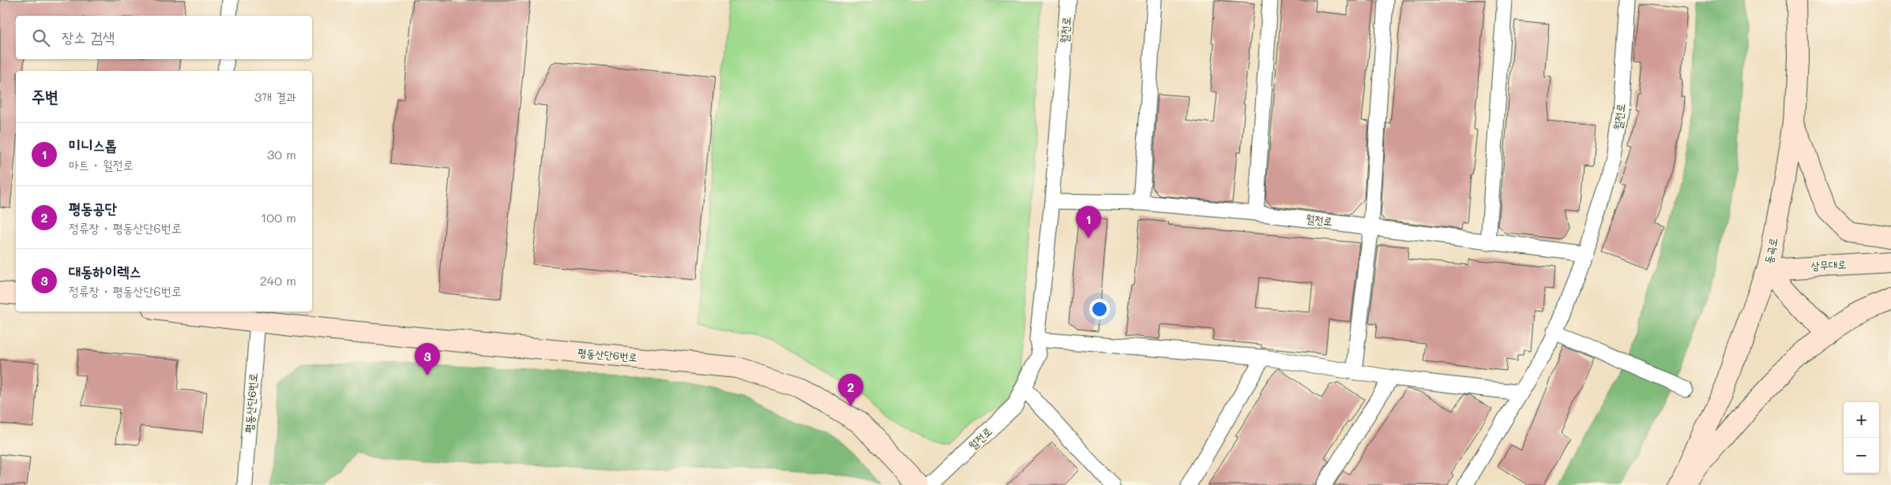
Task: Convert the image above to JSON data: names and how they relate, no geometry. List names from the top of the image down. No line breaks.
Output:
{"streets":{"main road":["동곡로","상무대로","평동산단6번로"],"street":["월전로"]},"crossings":[["동곡로","상무대로"]],"page":{"search":"장소 검색","heading":["주변","3개 결과"],"list":[{"mark":"1","name":"미니스톱","note":"마트 · 월전로","value":"30 m"},{"mark":"2","name":"평동공단","note":"정류장 · 평동산단6번로","value":"100 m"},{"mark":"3","name":"대동하이렉스","note":"정류장 · 평동산단6번로","value":"240 m"}],"pins":["1","3","2"],"map_buttons":["+","−"]}}
